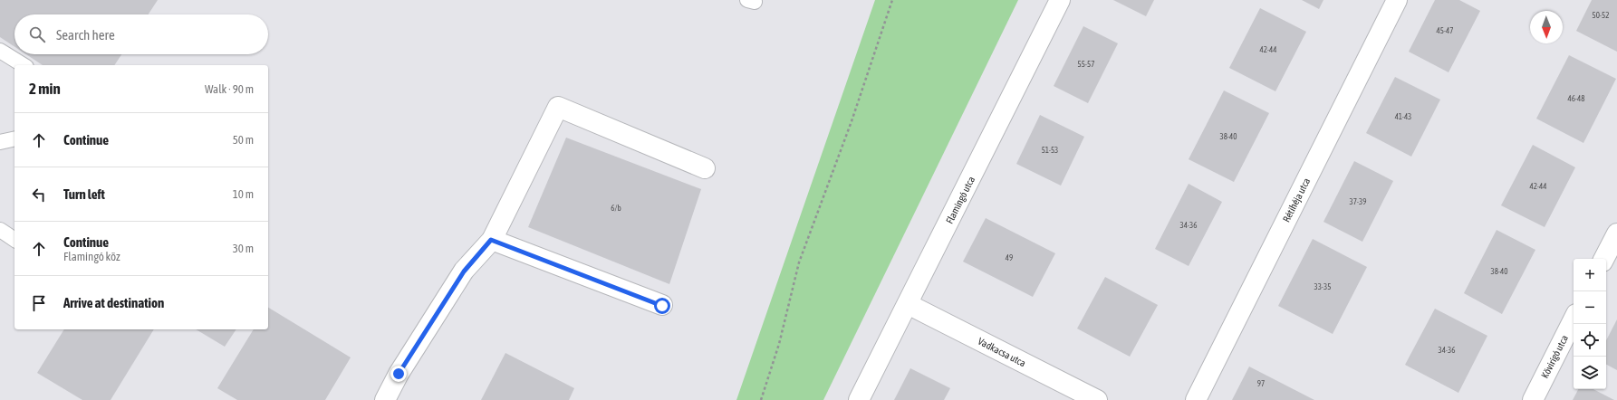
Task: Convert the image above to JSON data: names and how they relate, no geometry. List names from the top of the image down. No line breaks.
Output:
{"streets":{"street":["Flamingó utca","Rétihéja utca","Vadkacsa utca","Kövirigó utca"]},"crossings":[["Flamingó utca","Vadkacsa utca"]],"house_numbers":["50-52","45-47","42-44","55-57","46-48","41-43","38-40","51-53","42-44","37-39","6/b","34-36","49","38-40","33-35","34-36","97"],"north":"bottom","page":{"search":"Search here","heading":["2 min","Walk · 90 m"],"list":[["Continue","50 m"],["Turn left","10 m"],["Continue","Flamingó köz","30 m"],"Arrive at destination"],"map_buttons":["+","−"]}}
